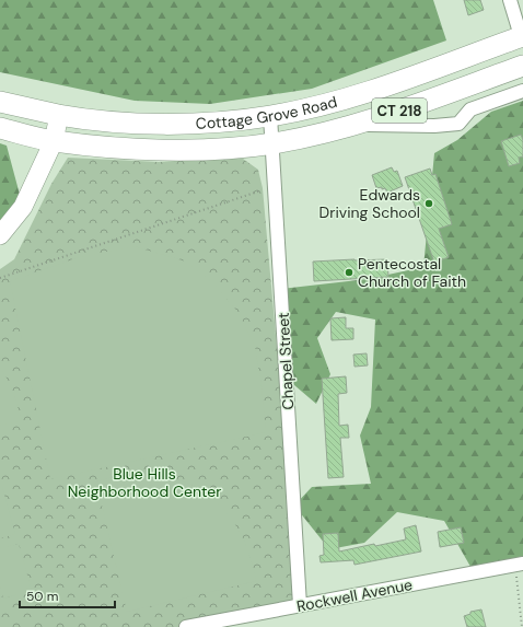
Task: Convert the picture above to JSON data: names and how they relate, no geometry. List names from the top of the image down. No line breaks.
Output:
{"streets":{"main road":["Cottage Grove Road","CT 218"],"street":["Chapel Street","Rockwell Avenue"]},"crossings":[["Cottage Grove Road","Chapel Street"],["Chapel Street","Rockwell Avenue"]],"parks":["Blue Hills Neighborhood Center"],"places":["Edwards Driving School","Pentecostal Church of Faith"],"scale_bar":"50 m"}
